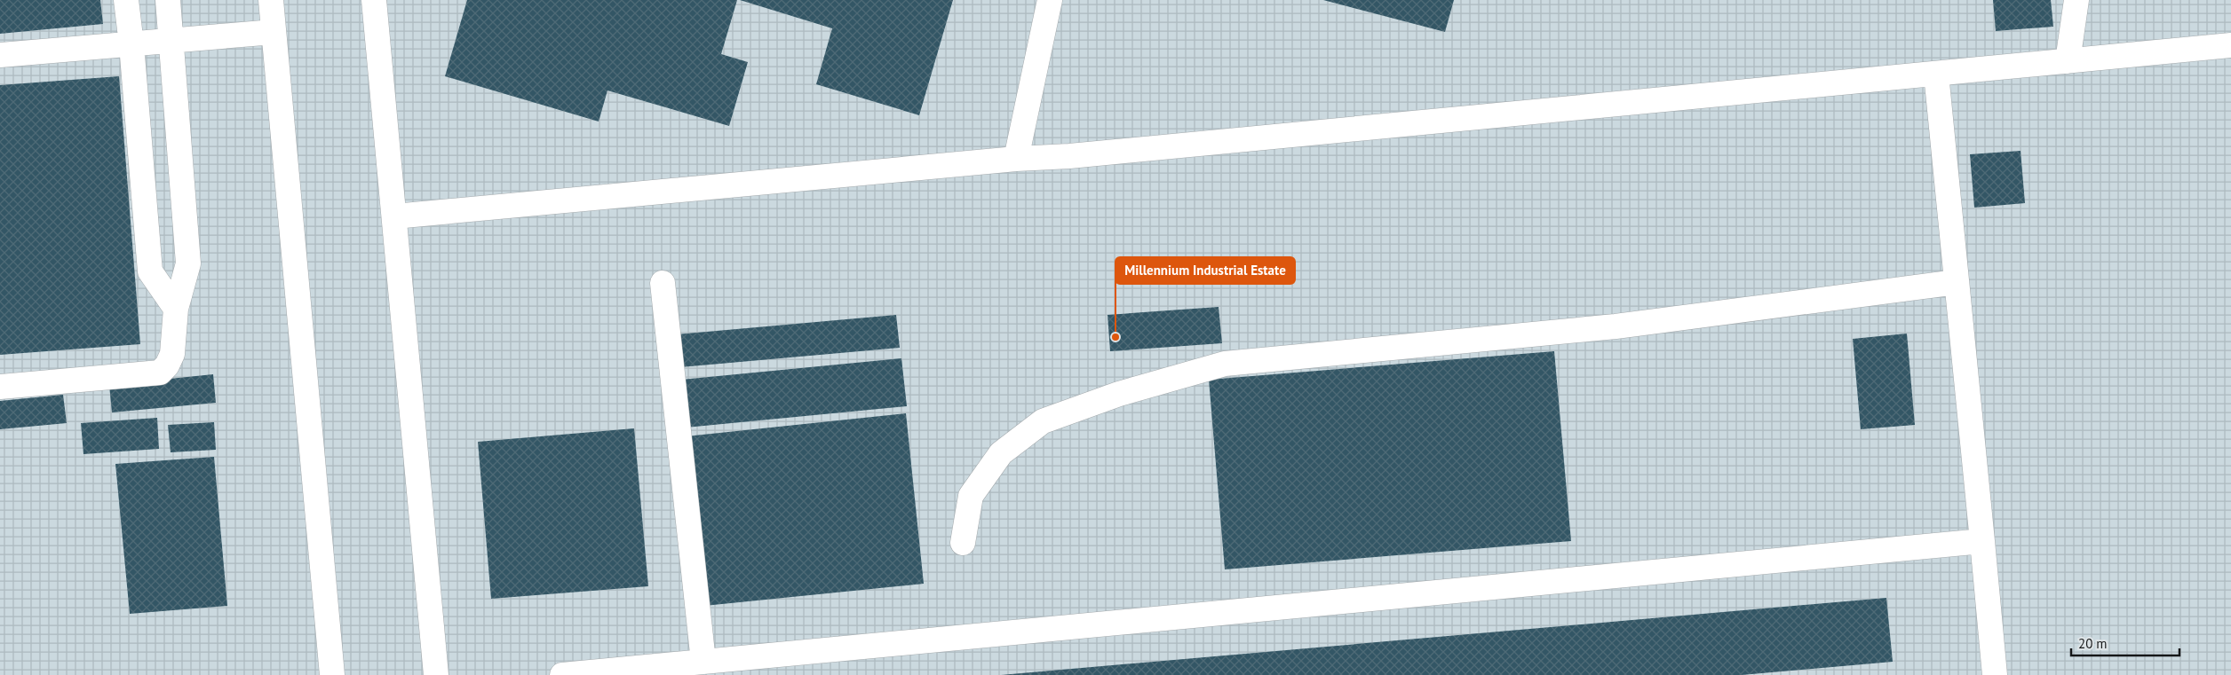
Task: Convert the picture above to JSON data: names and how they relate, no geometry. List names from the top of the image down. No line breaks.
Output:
{"places":["Millennium Industrial Estate"],"scale_bar":"20 m"}
